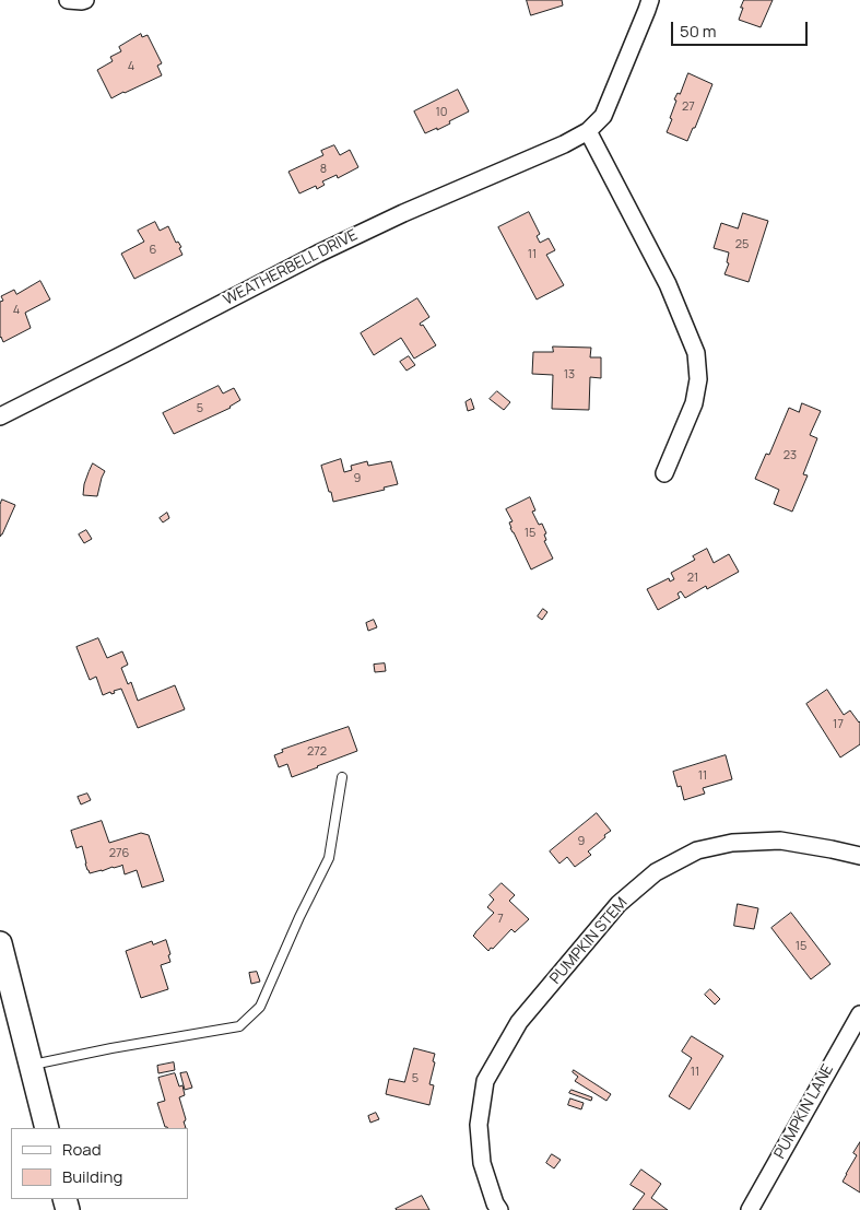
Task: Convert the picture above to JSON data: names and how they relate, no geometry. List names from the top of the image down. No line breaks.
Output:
{"streets":{"street":["WEATHERBELL DRIVE","PUMPKIN STEM","PUMPKIN LANE"]},"house_numbers":["4","27","10","8","25","6","11","4","13","5","23","9","15","21","17","272","11","9","276","7","15","11","5"],"legend":["Road","Building"],"scale_bar":"50 m"}
